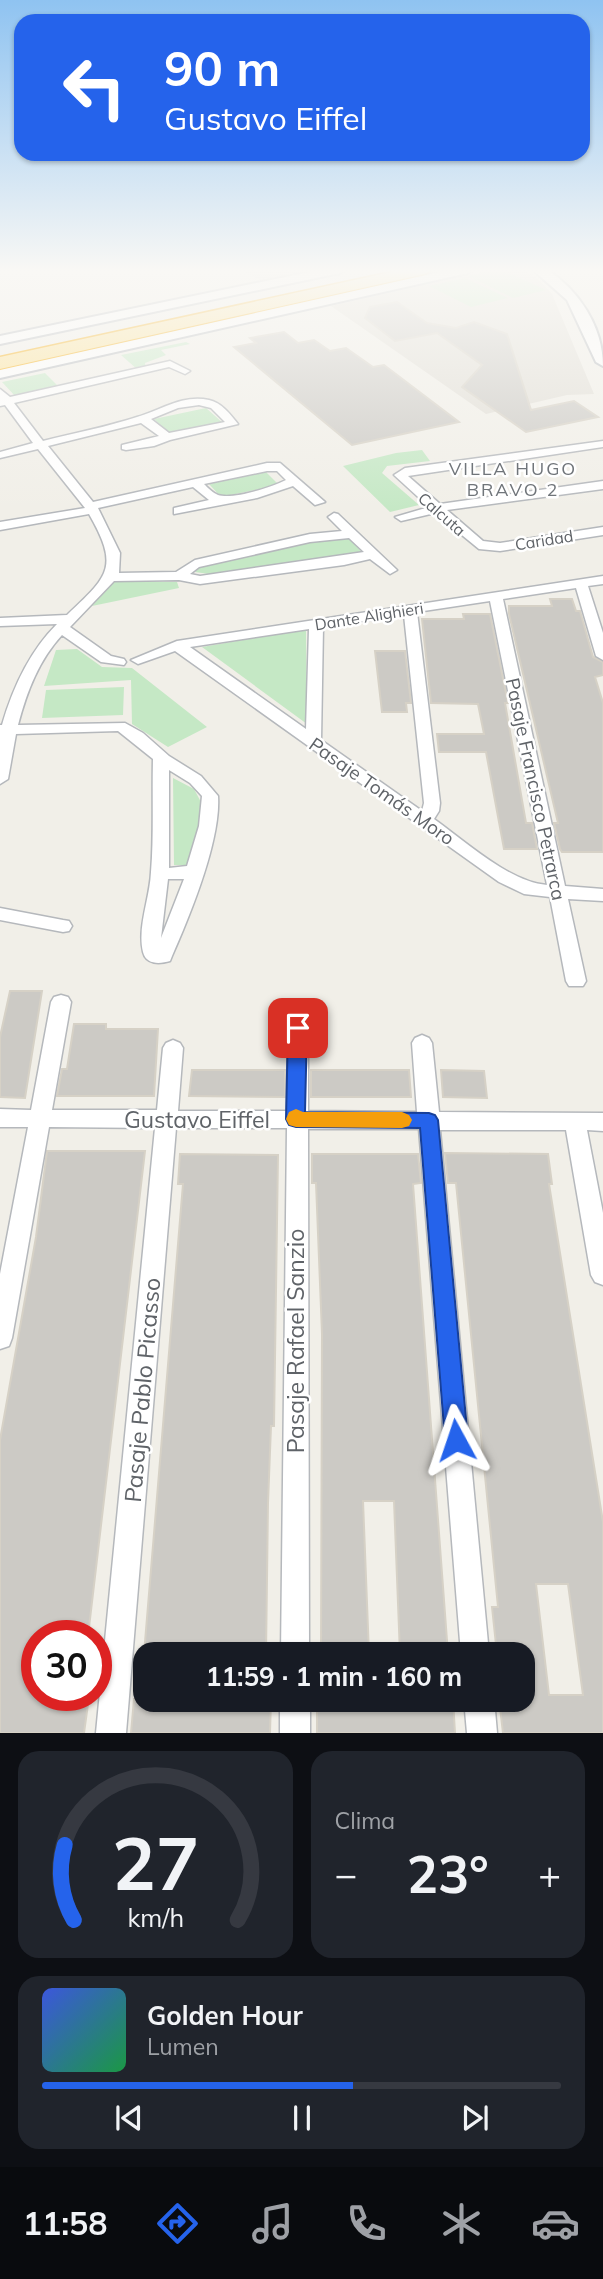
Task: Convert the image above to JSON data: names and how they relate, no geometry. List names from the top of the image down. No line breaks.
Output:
{"streets":{"street":["Calcuta","Caridad","Dante Alighieri","Pasaje Francisco Petrarca","Pasaje Tomás Moro","Gustavo Eiffel","Pasaje Rafael Sanzio","Pasaje Pablo Picasso"]},"crossings":[["Calcuta","Caridad"],["Dante Alighieri","Pasaje Francisco Petrarca"],["Dante Alighieri","Pasaje Tomás Moro"],["Pasaje Francisco Petrarca","Pasaje Tomás Moro"],["Gustavo Eiffel","Pasaje Rafael Sanzio"],["Gustavo Eiffel","Pasaje Pablo Picasso"]],"districts":["VILLA HUGO BRAVO 2"],"page":{"turn":["90 m","Gustavo Eiffel"],"limit":"30","trip":"11:59 · 1 min · 160 m","tile":"Clima","heat":["−","23°","+"],"song":["Golden Hour","Lumen"],"tabs":"11:58","gauge":["27","km/h"]}}
